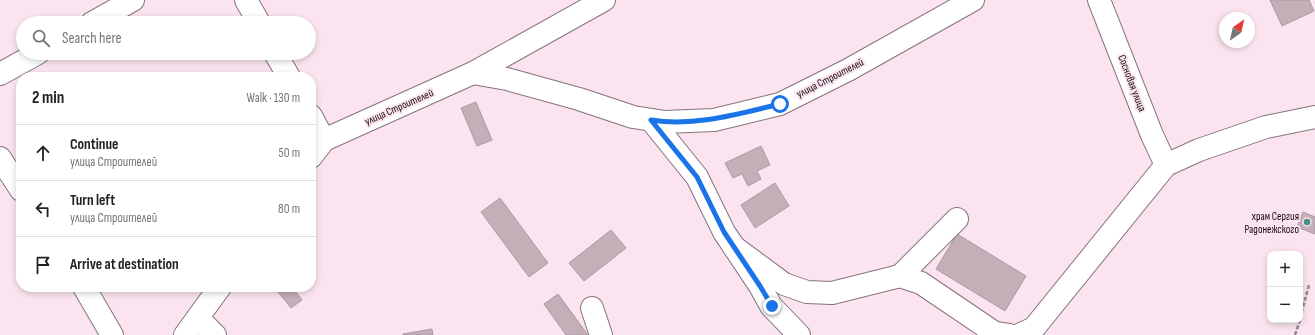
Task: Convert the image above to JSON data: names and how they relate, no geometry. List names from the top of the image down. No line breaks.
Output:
{"streets":{"street":["улица Строителей","Сосновая улица"]},"places":["храм Сергия Радонежского"],"north":"top right","page":{"search":"Search here","heading":["2 min","Walk · 130 m"],"list":[["Continue","улица Строителей","50 m"],["Turn left","улица Строителей","80 m"],"Arrive at destination"],"map_buttons":["+","−"]}}
